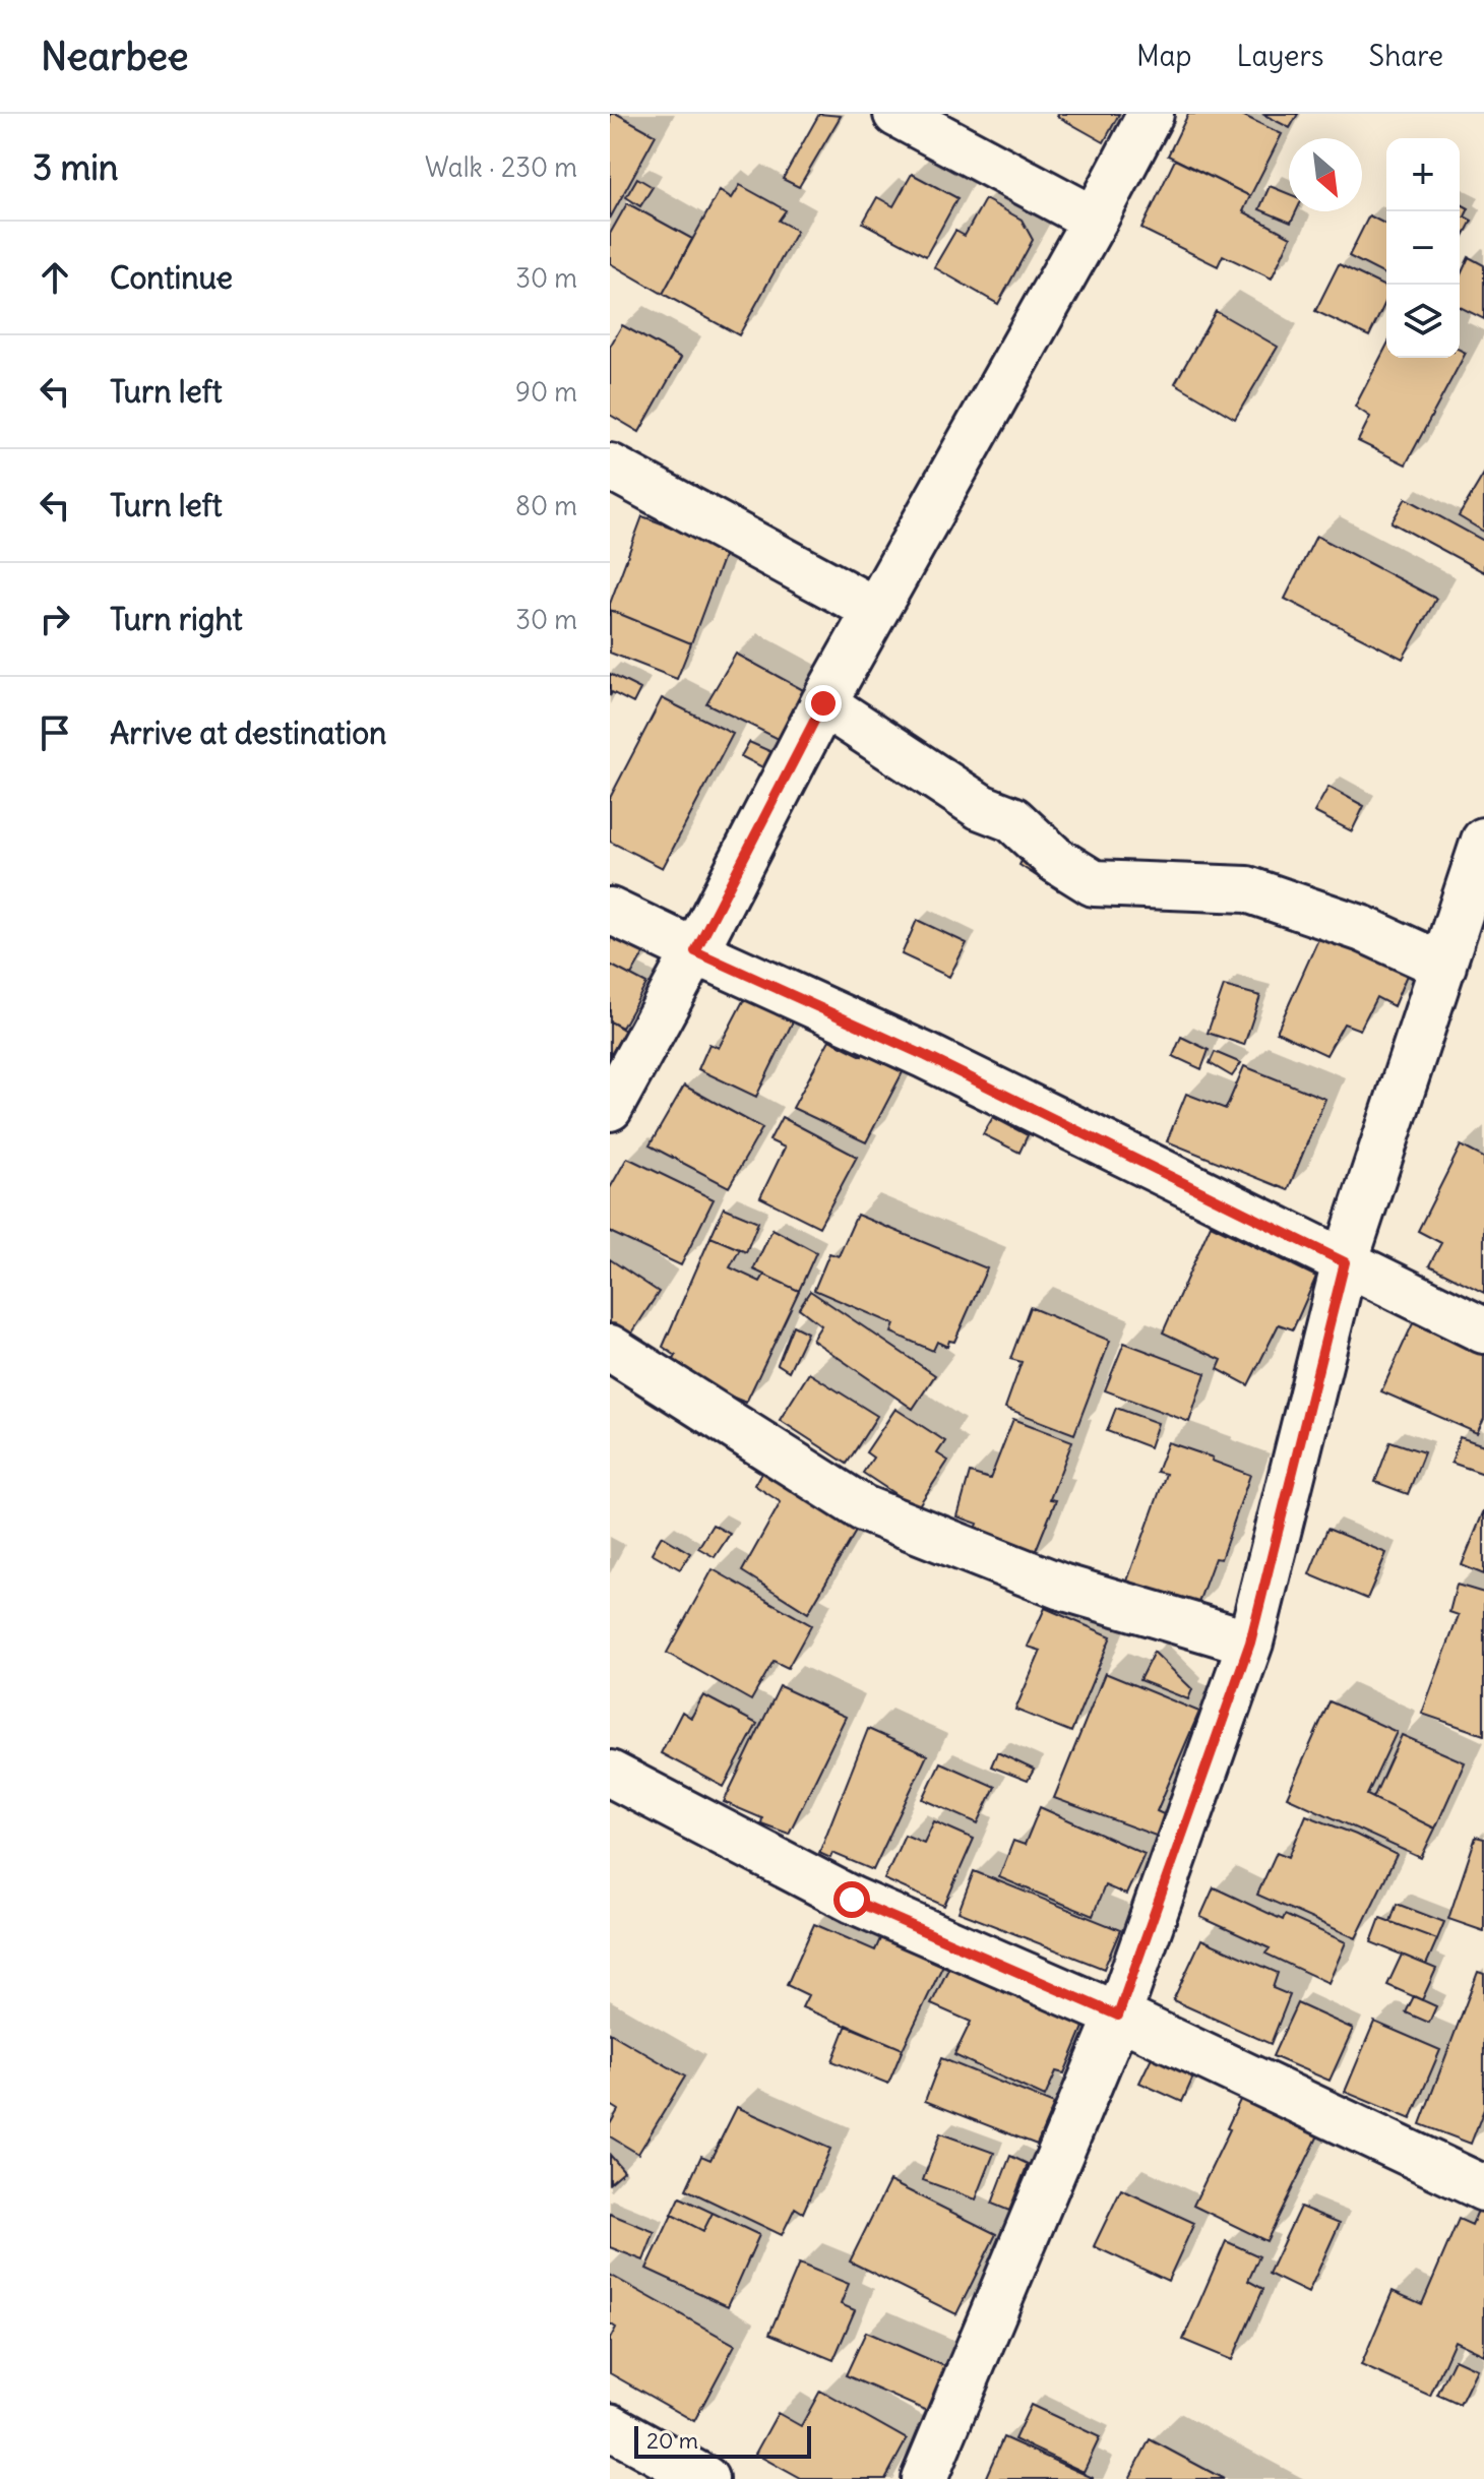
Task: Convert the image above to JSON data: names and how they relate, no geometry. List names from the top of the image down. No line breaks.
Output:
{"scale_bar":"20 m","north":"bottom right","page":{"header":"Nearbee","nav":["Map","Layers","Share"],"heading":["3 min","Walk · 230 m"],"map_buttons":["+","−"],"list":[["Continue","30 m"],["Turn left","90 m"],["Turn left","80 m"],["Turn right","30 m"],"Arrive at destination"],"scale":"20 m"}}
